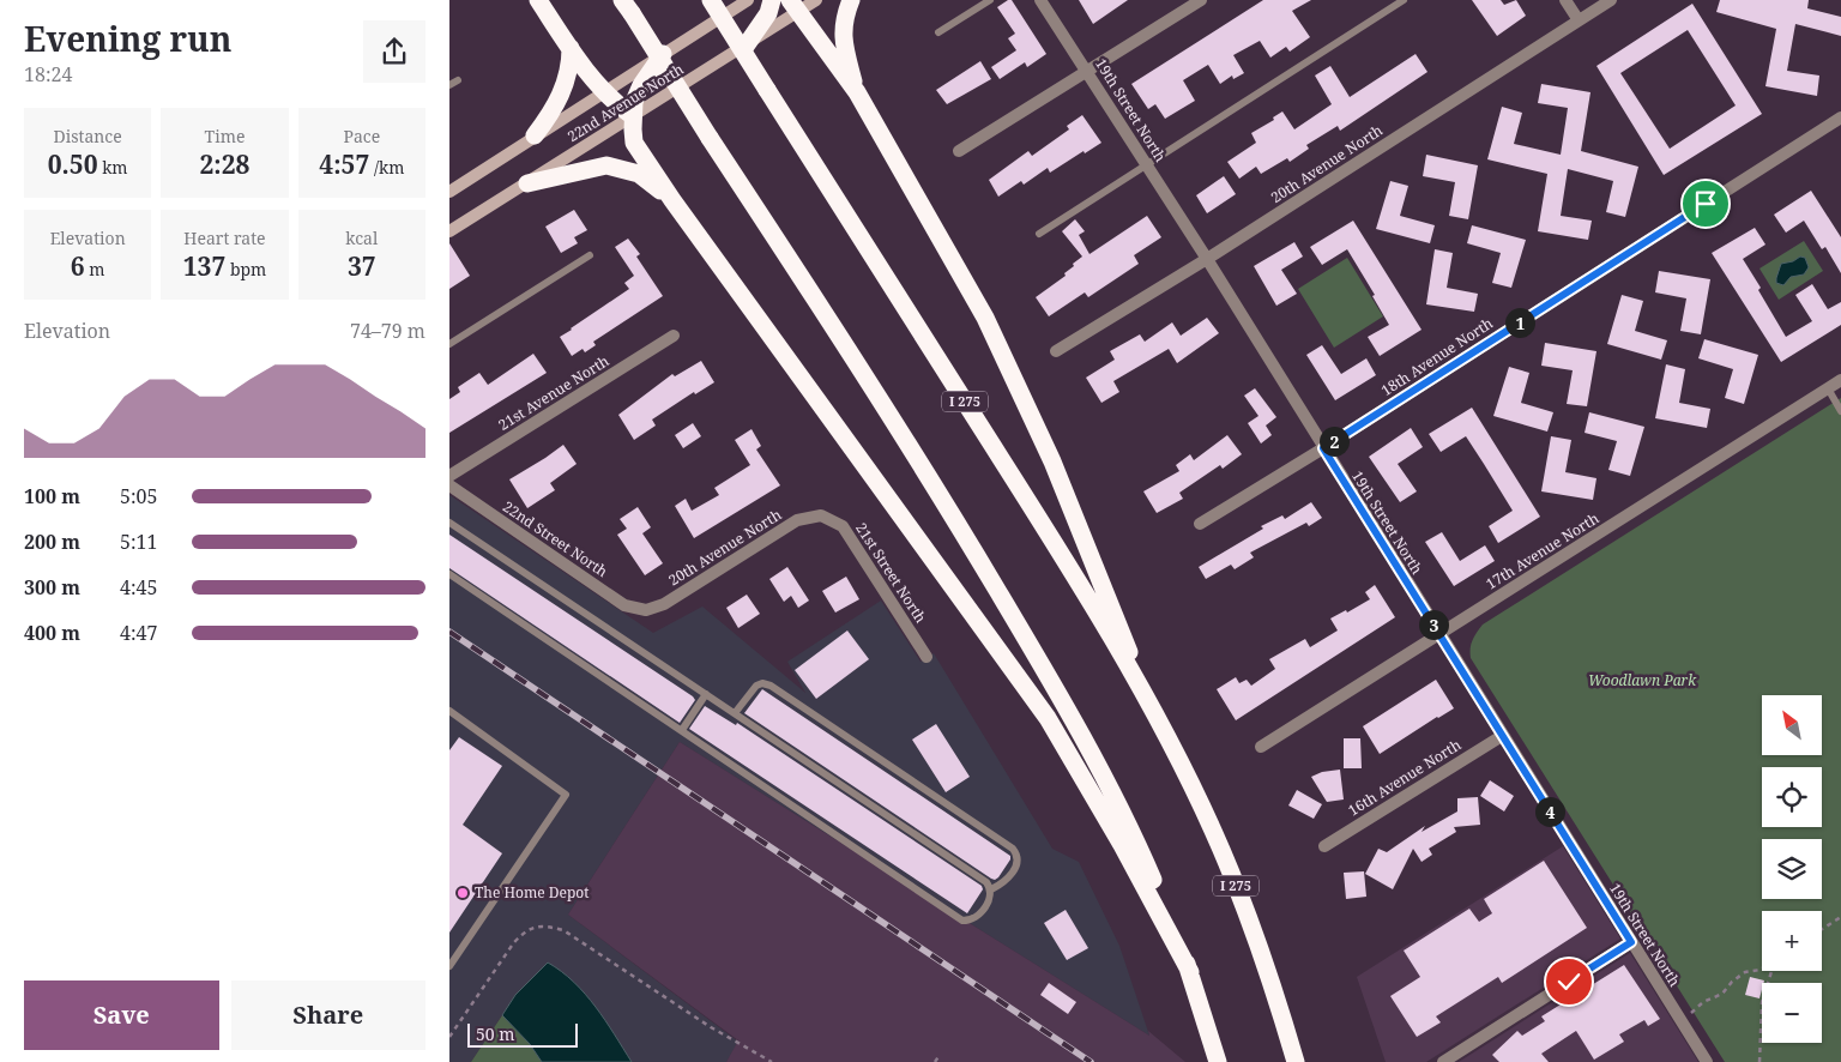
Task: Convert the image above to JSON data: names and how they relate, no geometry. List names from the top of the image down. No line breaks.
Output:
{"streets":{"highway":["I 275"],"main road":["22nd Avenue North"],"street":["19th Street North","20th Avenue North","18th Avenue North","21st Avenue North","22nd Street North","17th Avenue North","21st Street North","16th Avenue North"]},"crossings":[["19th Street North","20th Avenue North"],["19th Street North","18th Avenue North"],["19th Street North","17th Avenue North"],["19th Street North","16th Avenue North"],["20th Avenue North","22nd Street North"],["20th Avenue North","21st Street North"]],"parks":["Woodlawn Park"],"places":["The Home Depot"],"scale_bar":"50 m","north":"top left","page":{"heading":["Evening run","18:24"],"stats":[["Distance","0.50 km"],["Time","2:28"],["Pace","4:57 /km"],["Elevation","6 m"],["Heart rate","137 bpm"],["kcal","37"]],"chart":["Elevation","74–79 m"],"pins":["1","2","3","4"],"list":[{"name":"100 m","note":"5:05"},{"name":"200 m","note":"5:11"},{"name":"300 m","note":"4:45"},{"name":"400 m","note":"4:47"}],"map_buttons":["+","−"],"buttons":["Save","Share"],"scale":"50 m"}}
